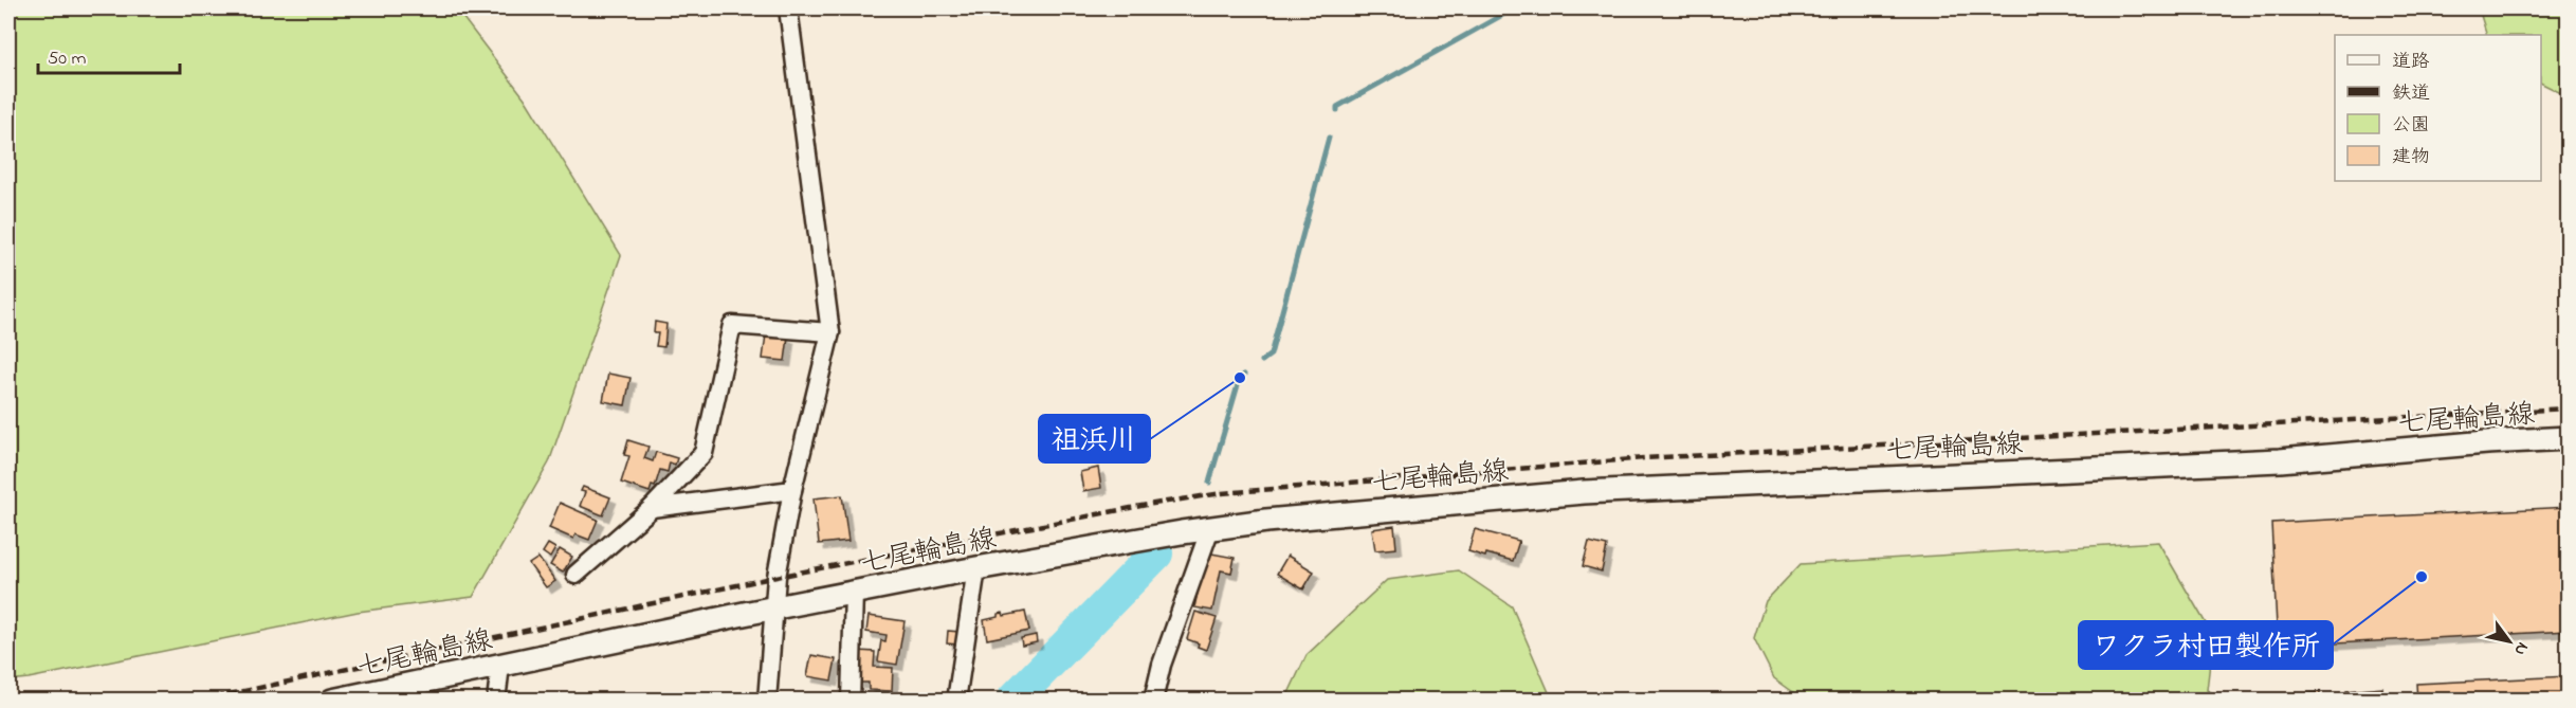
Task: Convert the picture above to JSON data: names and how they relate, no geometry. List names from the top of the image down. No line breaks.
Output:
{"streets":{"main road":["七尾輪島線"]},"places":["祖浜川","ワクラ村田製作所"],"legend":["道路","鉄道","公園","建物"],"scale_bar":"50 m","north":"bottom right"}
